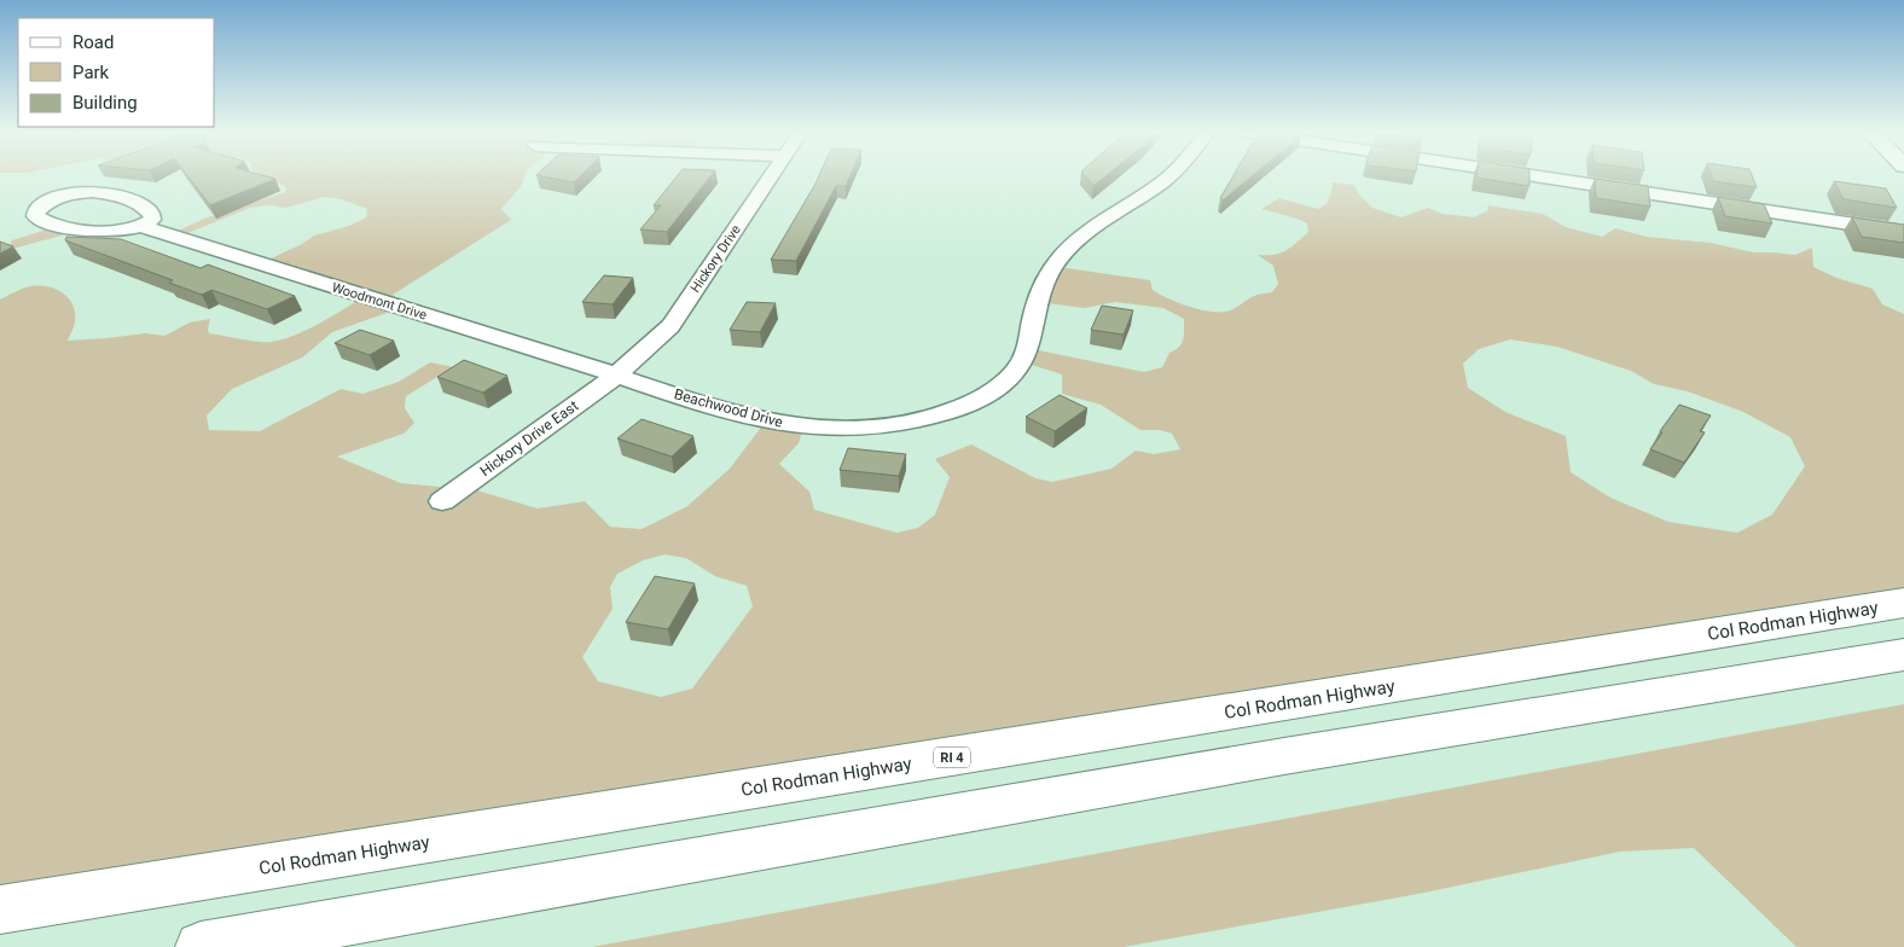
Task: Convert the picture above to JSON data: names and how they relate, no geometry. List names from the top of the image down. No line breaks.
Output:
{"streets":{"highway":["Col Rodman Highway","RI 4"],"street":["Hickory Drive","Woodmont Drive","Beachwood Drive","Hickory Drive East"]},"crossings":[["Hickory Drive","Woodmont Drive"],["Hickory Drive","Beachwood Drive"],["Hickory Drive","Hickory Drive East"],["Woodmont Drive","Beachwood Drive"],["Woodmont Drive","Hickory Drive East"],["Beachwood Drive","Hickory Drive East"]],"legend":["Road","Park","Building"]}
